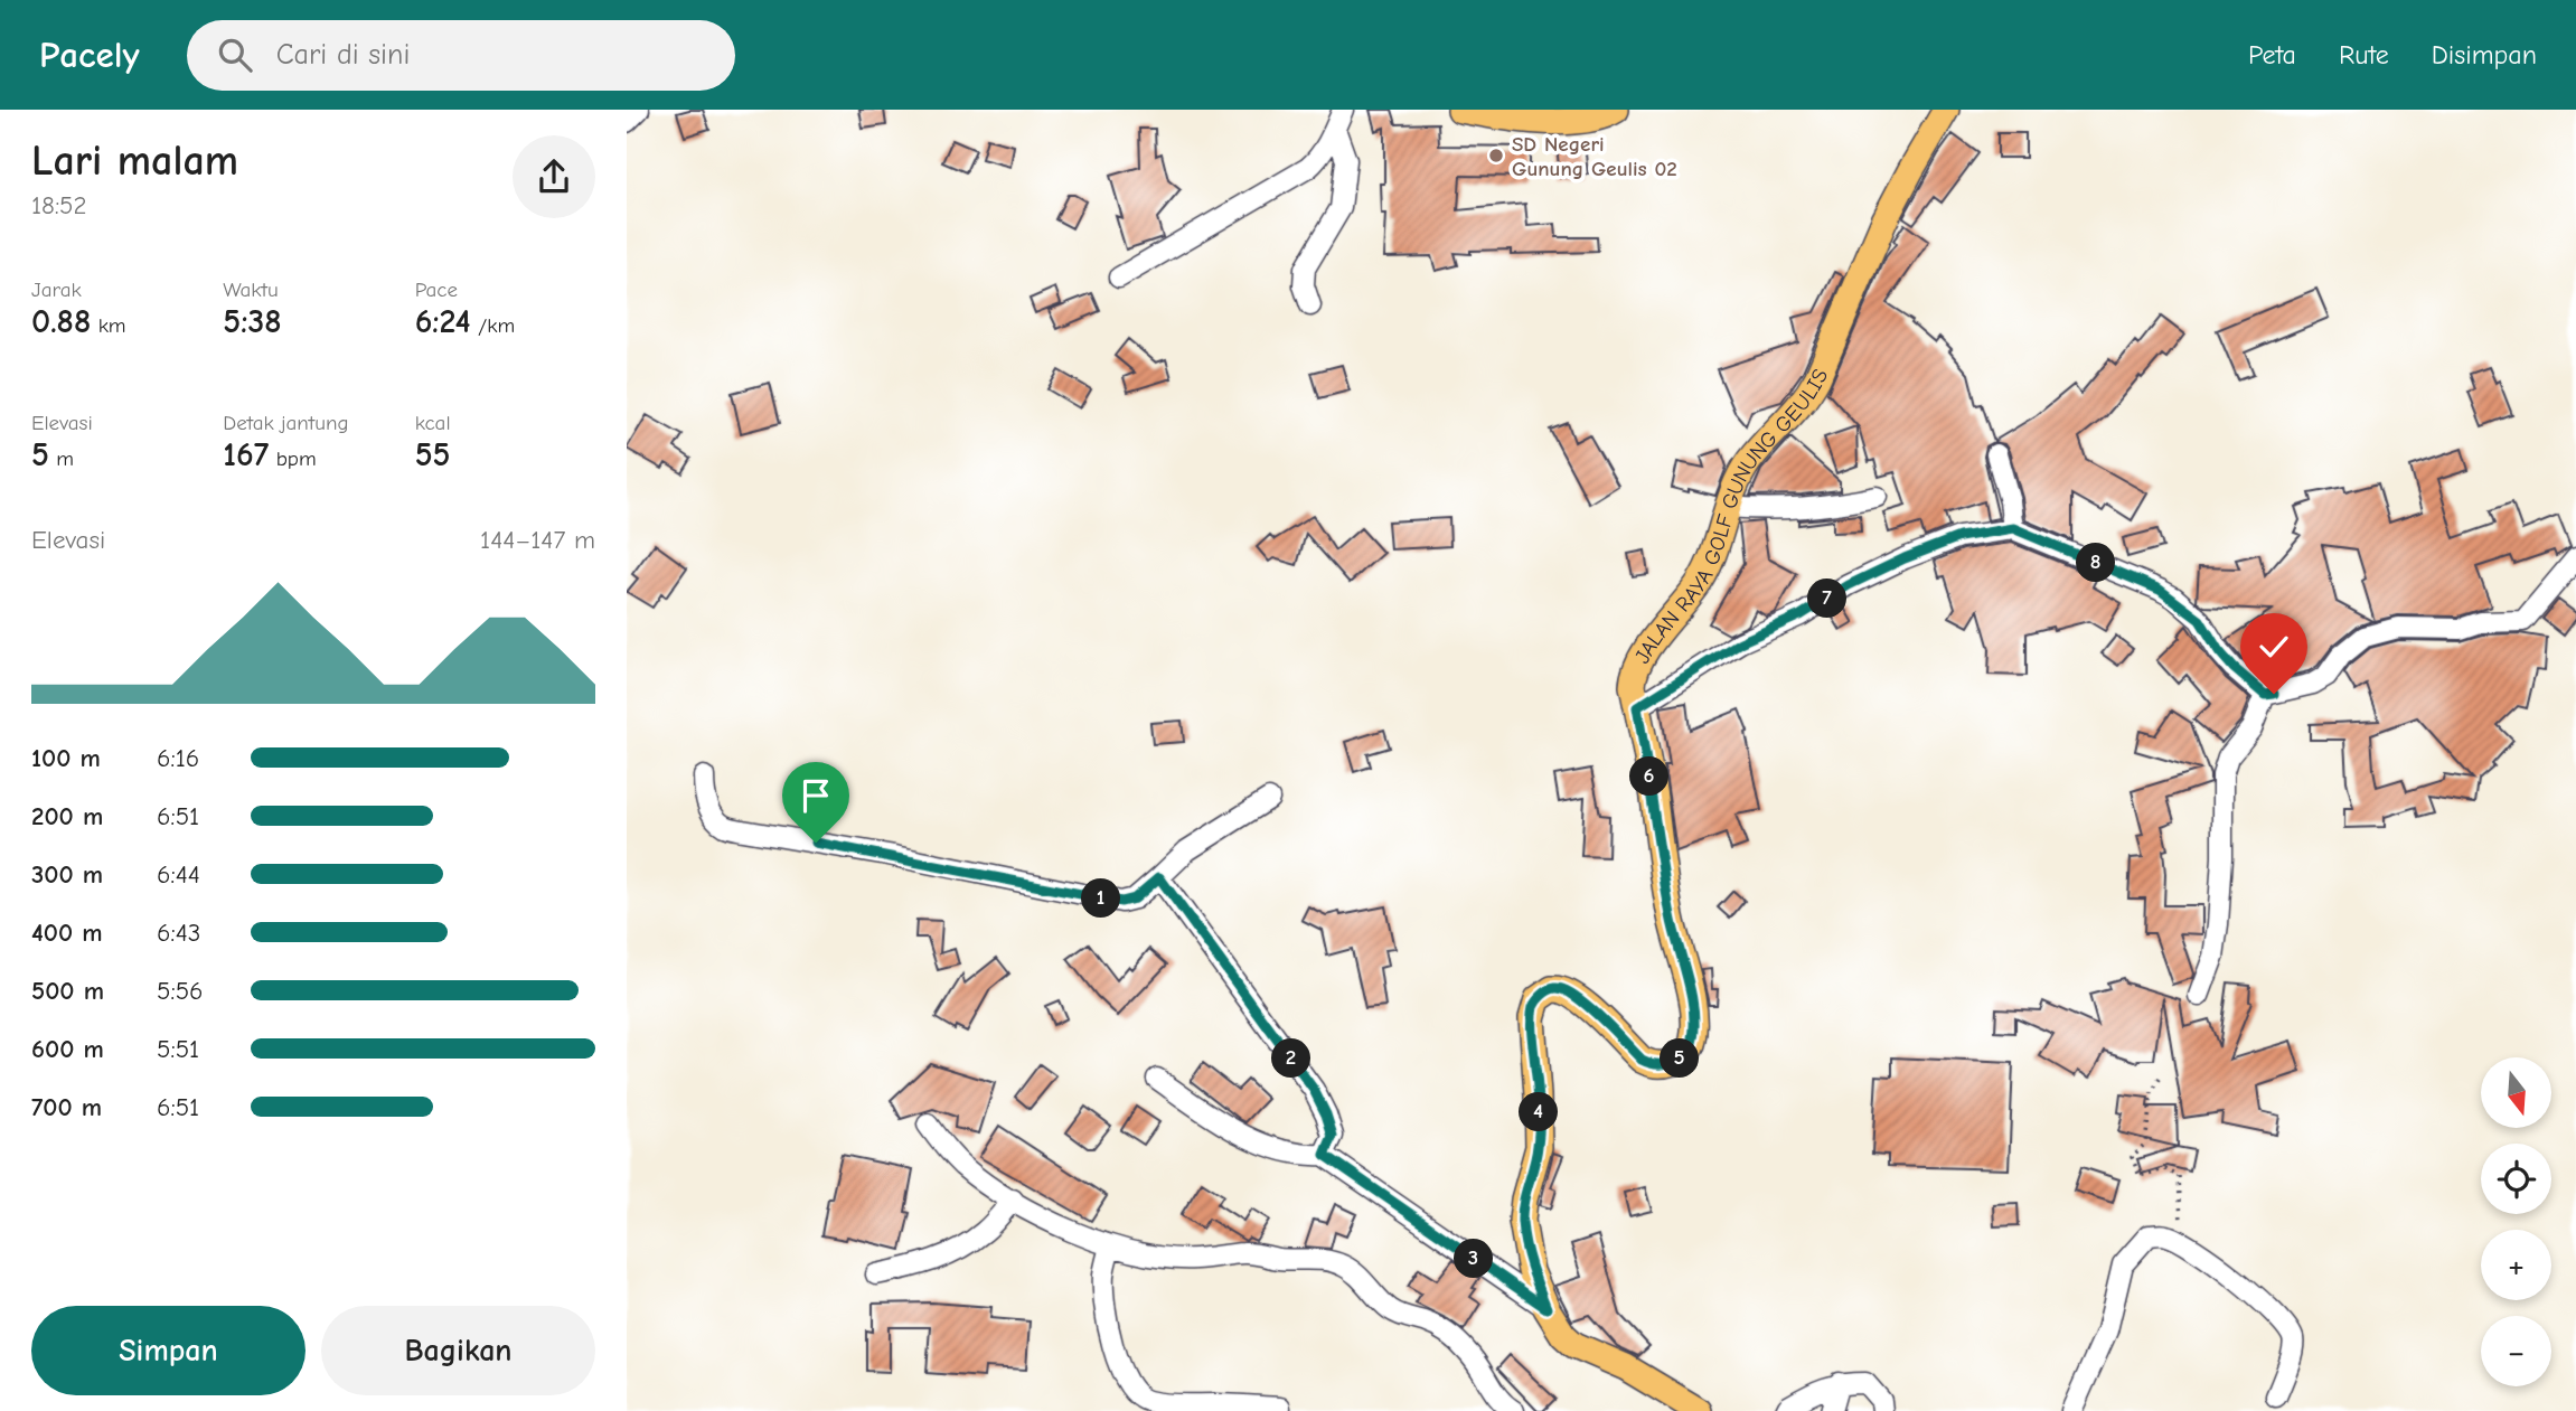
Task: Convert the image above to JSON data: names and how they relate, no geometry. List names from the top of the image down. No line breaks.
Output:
{"streets":{"main road":["JALAN RAYA GOLF GUNUNG GEULIS"]},"places":["SD Negeri Gunung Geulis 02"],"north":"bottom","page":{"header":"Pacely","search":"Cari di sini","nav":["Peta","Rute","Disimpan"],"heading":["Lari malam","18:52"],"stats":[["Jarak","0.88 km"],["Waktu","5:38"],["Pace","6:24 /km"],["Elevasi","5 m"],["Detak jantung","167 bpm"],["kcal","55"]],"chart":["Elevasi","144–147 m"],"pins":["8","7","6","1","2","5","4","3"],"list":[{"name":"100 m","note":"6:16"},{"name":"200 m","note":"6:51"},{"name":"300 m","note":"6:44"},{"name":"400 m","note":"6:43"},{"name":"500 m","note":"5:56"},{"name":"600 m","note":"5:51"},{"name":"700 m","note":"6:51"}],"map_buttons":["+","−"],"buttons":["Simpan","Bagikan"]}}
